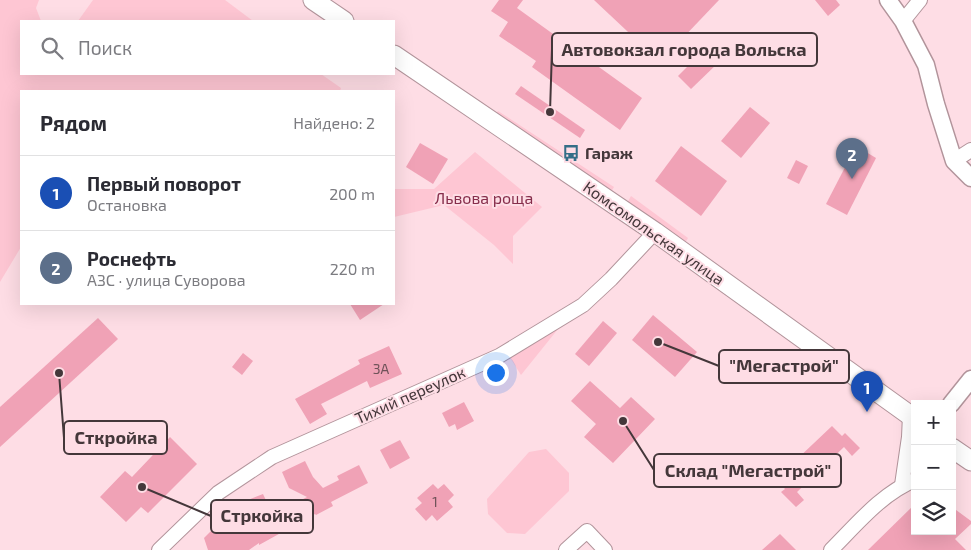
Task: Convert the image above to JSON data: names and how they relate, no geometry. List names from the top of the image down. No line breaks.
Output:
{"streets":{"main road":["Комсомольская улица"],"street":["Тихий переулок"]},"crossings":[["Комсомольская улица","Тихий переулок"]],"parks":["Львова роща"],"places":{"other":["Автовокзал города Вольска","\"Мегастрой\"","Сткройка","Склад \"Мегастрой\"","Стркойка"],"bus stop":["Гараж"]},"house_numbers":["3А","1"],"page":{"search":"Поиск","heading":["Рядом","Найдено: 2"],"pins":["2","1"],"list":[{"mark":"1","name":"Первый поворот","note":"Остановка","value":"200 m"},{"mark":"2","name":"Роснефть","note":"АЗС · улица Суворова","value":"220 m"}],"map_buttons":["+","−"]}}
